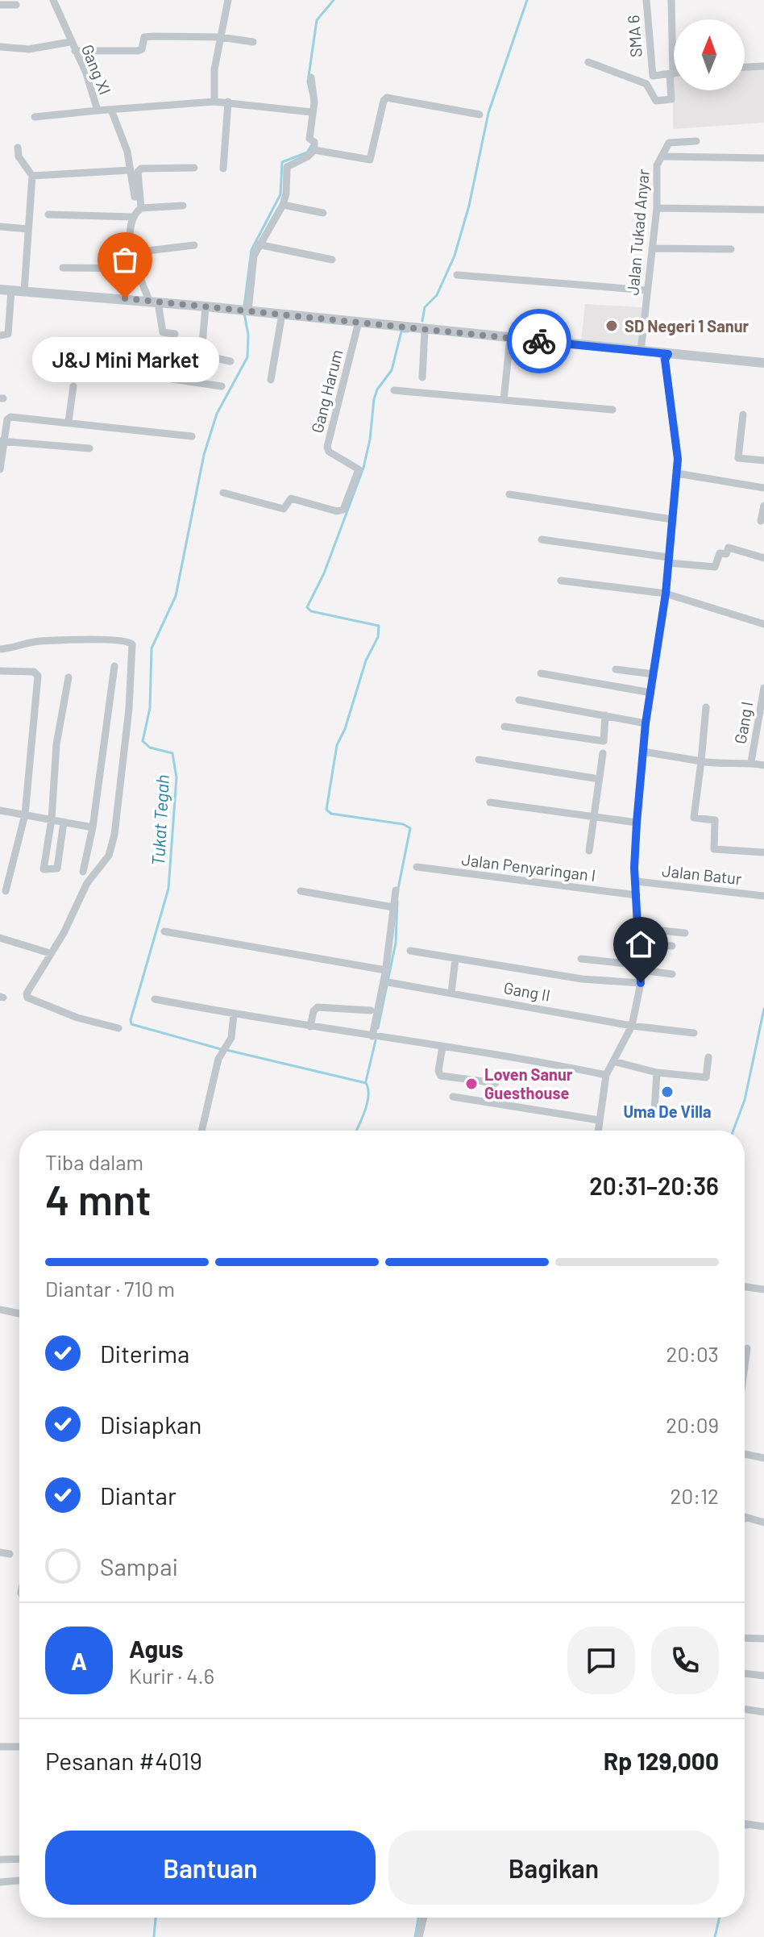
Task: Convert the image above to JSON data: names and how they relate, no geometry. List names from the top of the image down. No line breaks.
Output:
{"streets":{"street":["SMA 6","Gang XI","Jalan Tukad Anyar","Gang Harum","Gang I","Jalan Penyaringan I","Jalan Batur","Gang II"]},"water":["Tukat Tegah"],"places":["J&J Mini Market","SD Negeri 1 Sanur","Loven Sanur Guesthouse","Uma De Villa"],"north":"top","page":{"bubble":"J&J Mini Market","heading":["4 mnt","Tiba dalam","20:31–20:36"],"panel":["Agus","Kurir · 4.6","Pesanan #4019","Rp 129,000"],"bar":"Diantar · 710 m","list":[["Diterima","20:03"],["Disiapkan","20:09"],["Diantar","20:12"],"Sampai"],"round":"A","buttons":["Bantuan","Bagikan"]}}
